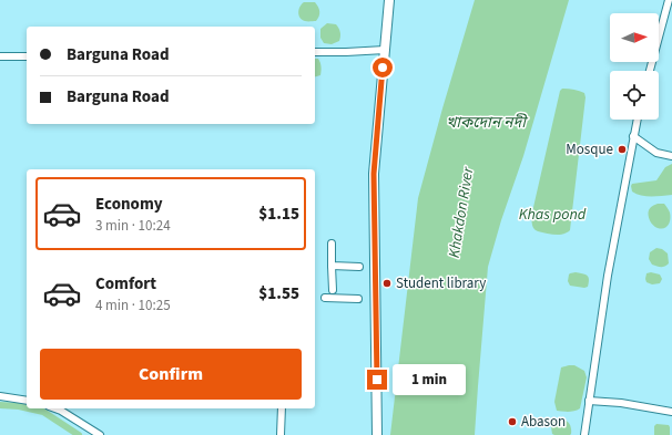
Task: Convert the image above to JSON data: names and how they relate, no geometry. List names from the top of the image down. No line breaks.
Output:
{"water":["খাকদোন নদী","Khakdon River","Khas pond"],"places":["Mosque","Student library","Abason"],"north":"right","page":{"banner":["Barguna Road","Barguna Road"],"list":[{"name":"Economy","note":"3 min · 10:24","value":"$1.15"},{"name":"Comfort","note":"4 min · 10:25","value":"$1.55"}],"buttons":"Confirm","bubble":"1 min"}}
